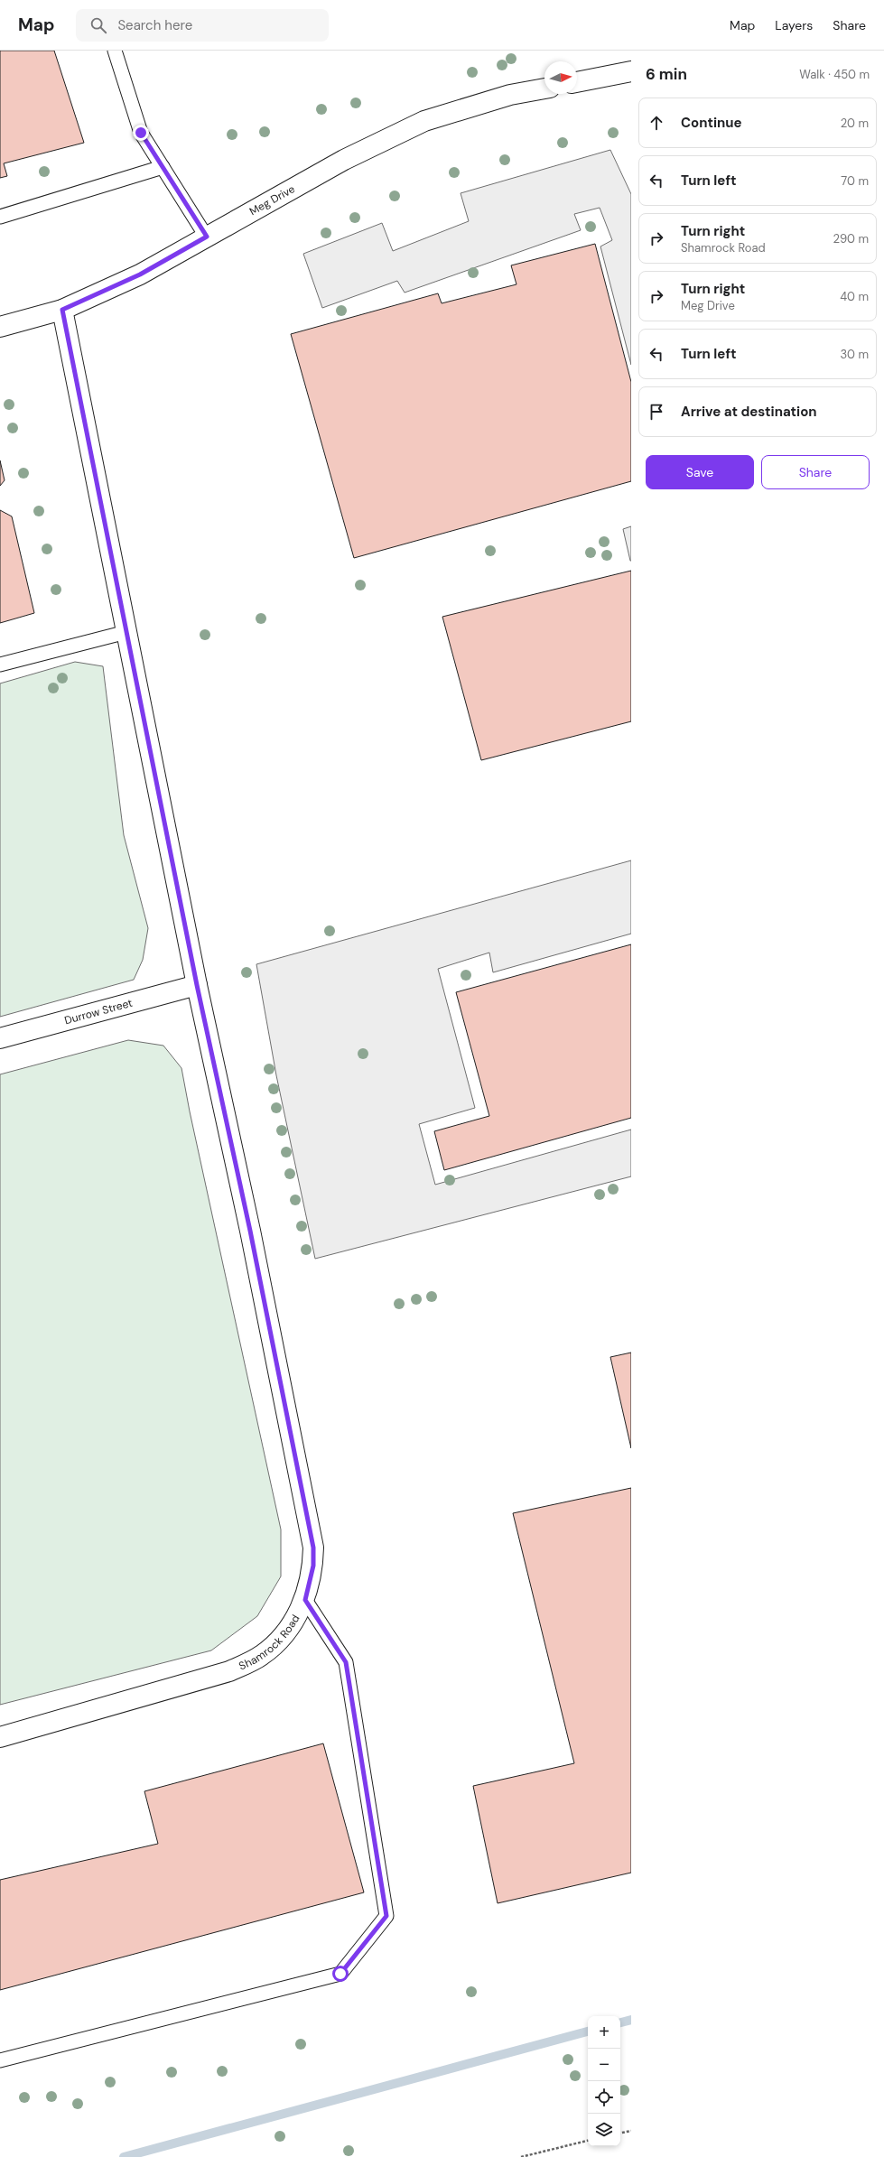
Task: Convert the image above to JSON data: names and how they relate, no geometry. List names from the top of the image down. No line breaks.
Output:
{"streets":{"street":["Meg Drive","Durrow Street","Shamrock Road"]},"crossings":[["Meg Drive","Shamrock Road"],["Durrow Street","Shamrock Road"]],"north":"right","page":{"header":"Map","search":"Search here","nav":["Map","Layers","Share"],"heading":["6 min","Walk · 450 m"],"list":[["Continue","20 m"],["Turn left","70 m"],["Turn right","Shamrock Road","290 m"],["Turn right","Meg Drive","40 m"],["Turn left","30 m"],"Arrive at destination"],"buttons":["Save","Share"],"map_buttons":["+","−"]}}
